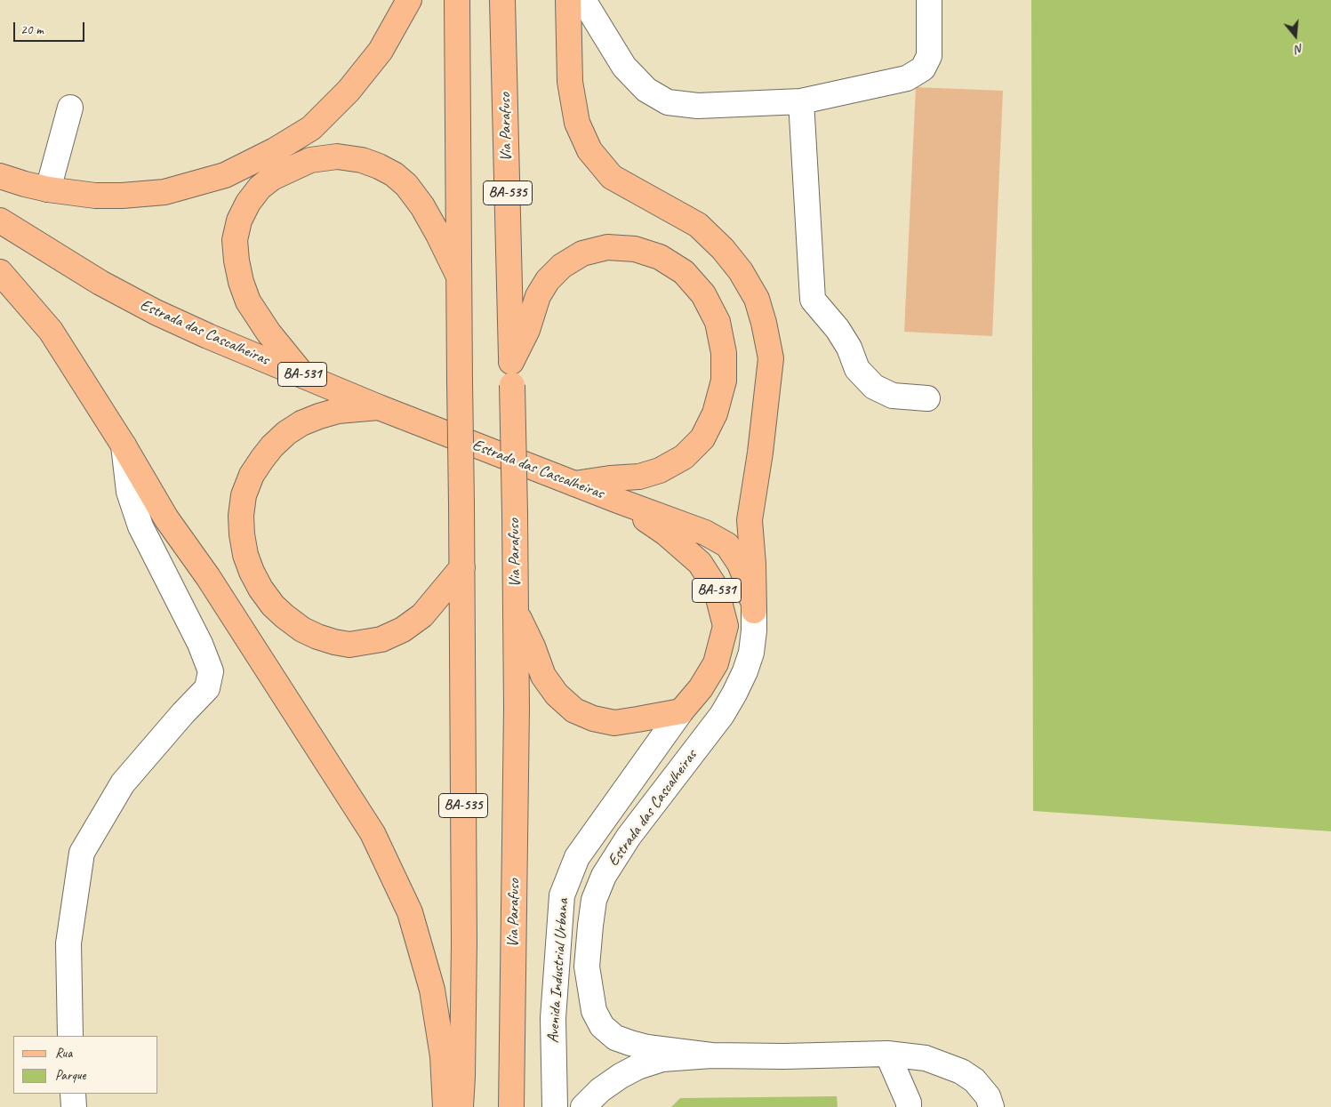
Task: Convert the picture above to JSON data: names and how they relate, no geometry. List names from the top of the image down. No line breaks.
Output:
{"streets":{"main road":["Via Parafuso","BA-535","Estrada das Cascalheiras","BA-531"],"street":["Avenida Industrial Urbana"]},"crossings":[["Estrada das Cascalheiras","Avenida Industrial Urbana"]],"legend":["Rua","Parque"],"scale_bar":"20 m","north":"bottom"}
